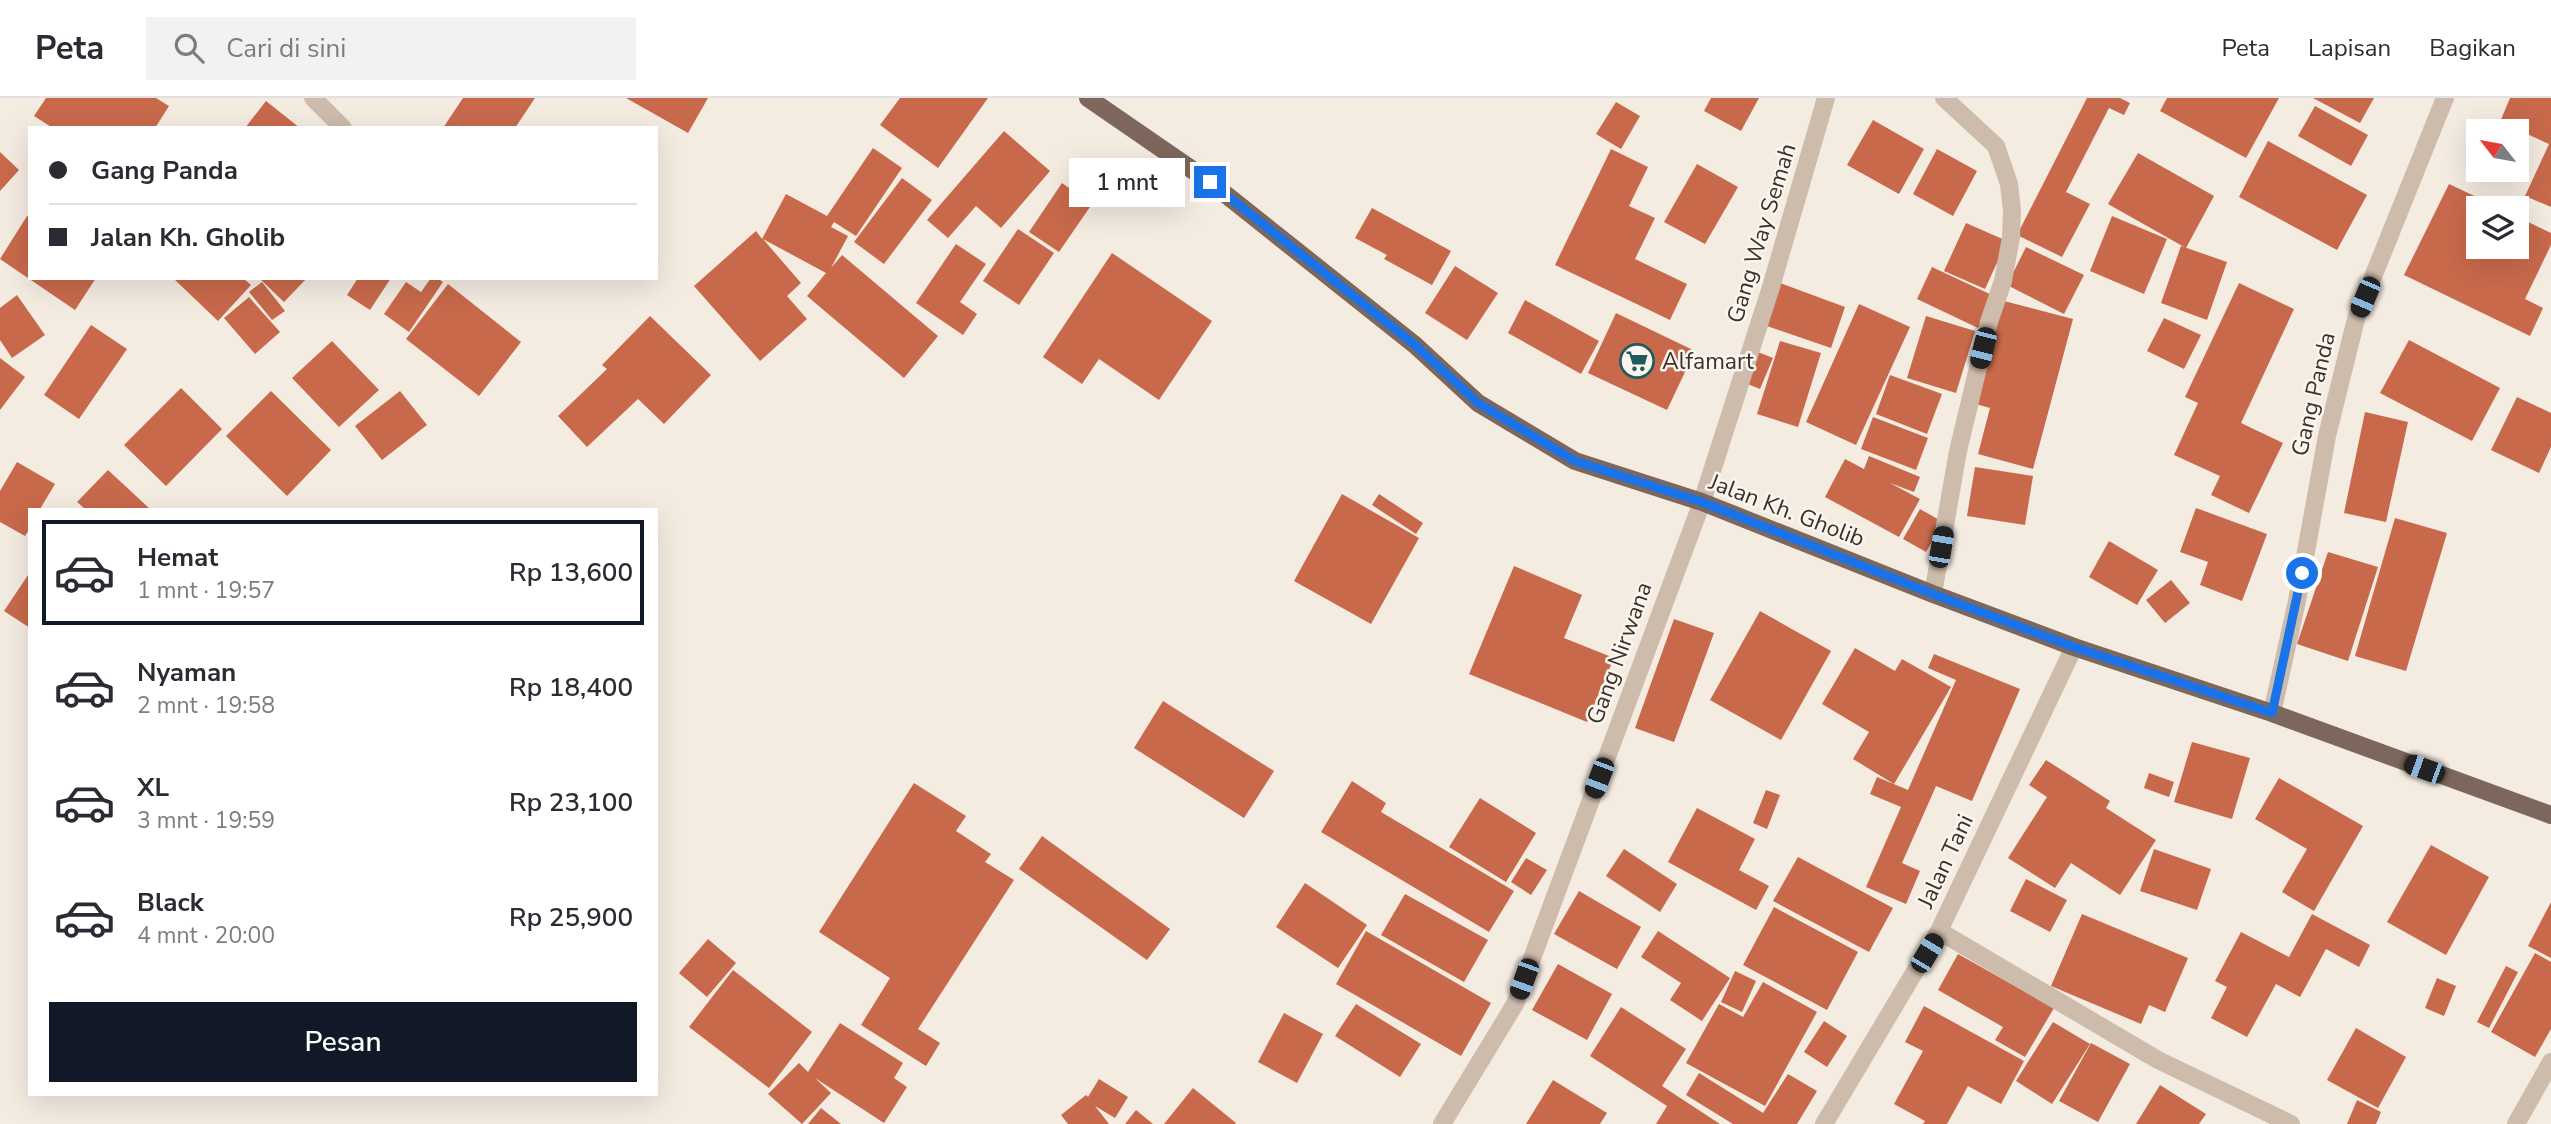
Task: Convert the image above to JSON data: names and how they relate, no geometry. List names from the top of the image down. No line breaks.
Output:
{"streets":{"main road":["Jalan Kh. Gholib"],"street":["Gang Way Semah","Gang Panda","Gang Nirwana","Jalan Tani"]},"crossings":[["Gang Way Semah","Jalan Kh. Gholib"],["Gang Way Semah","Gang Nirwana"],["Gang Panda","Jalan Kh. Gholib"],["Jalan Kh. Gholib","Gang Nirwana"],["Jalan Kh. Gholib","Jalan Tani"]],"places":{"supermarket":["Alfamart"]},"north":"top left","page":{"header":"Peta","search":"Cari di sini","nav":["Peta","Lapisan","Bagikan"],"banner":["Gang Panda","Jalan Kh. Gholib"],"bubble":"1 mnt","list":[{"name":"Hemat","note":"1 mnt · 19:57","value":"Rp 13,600"},{"name":"Nyaman","note":"2 mnt · 19:58","value":"Rp 18,400"},{"name":"XL","note":"3 mnt · 19:59","value":"Rp 23,100"},{"name":"Black","note":"4 mnt · 20:00","value":"Rp 25,900"}],"buttons":"Pesan"}}
